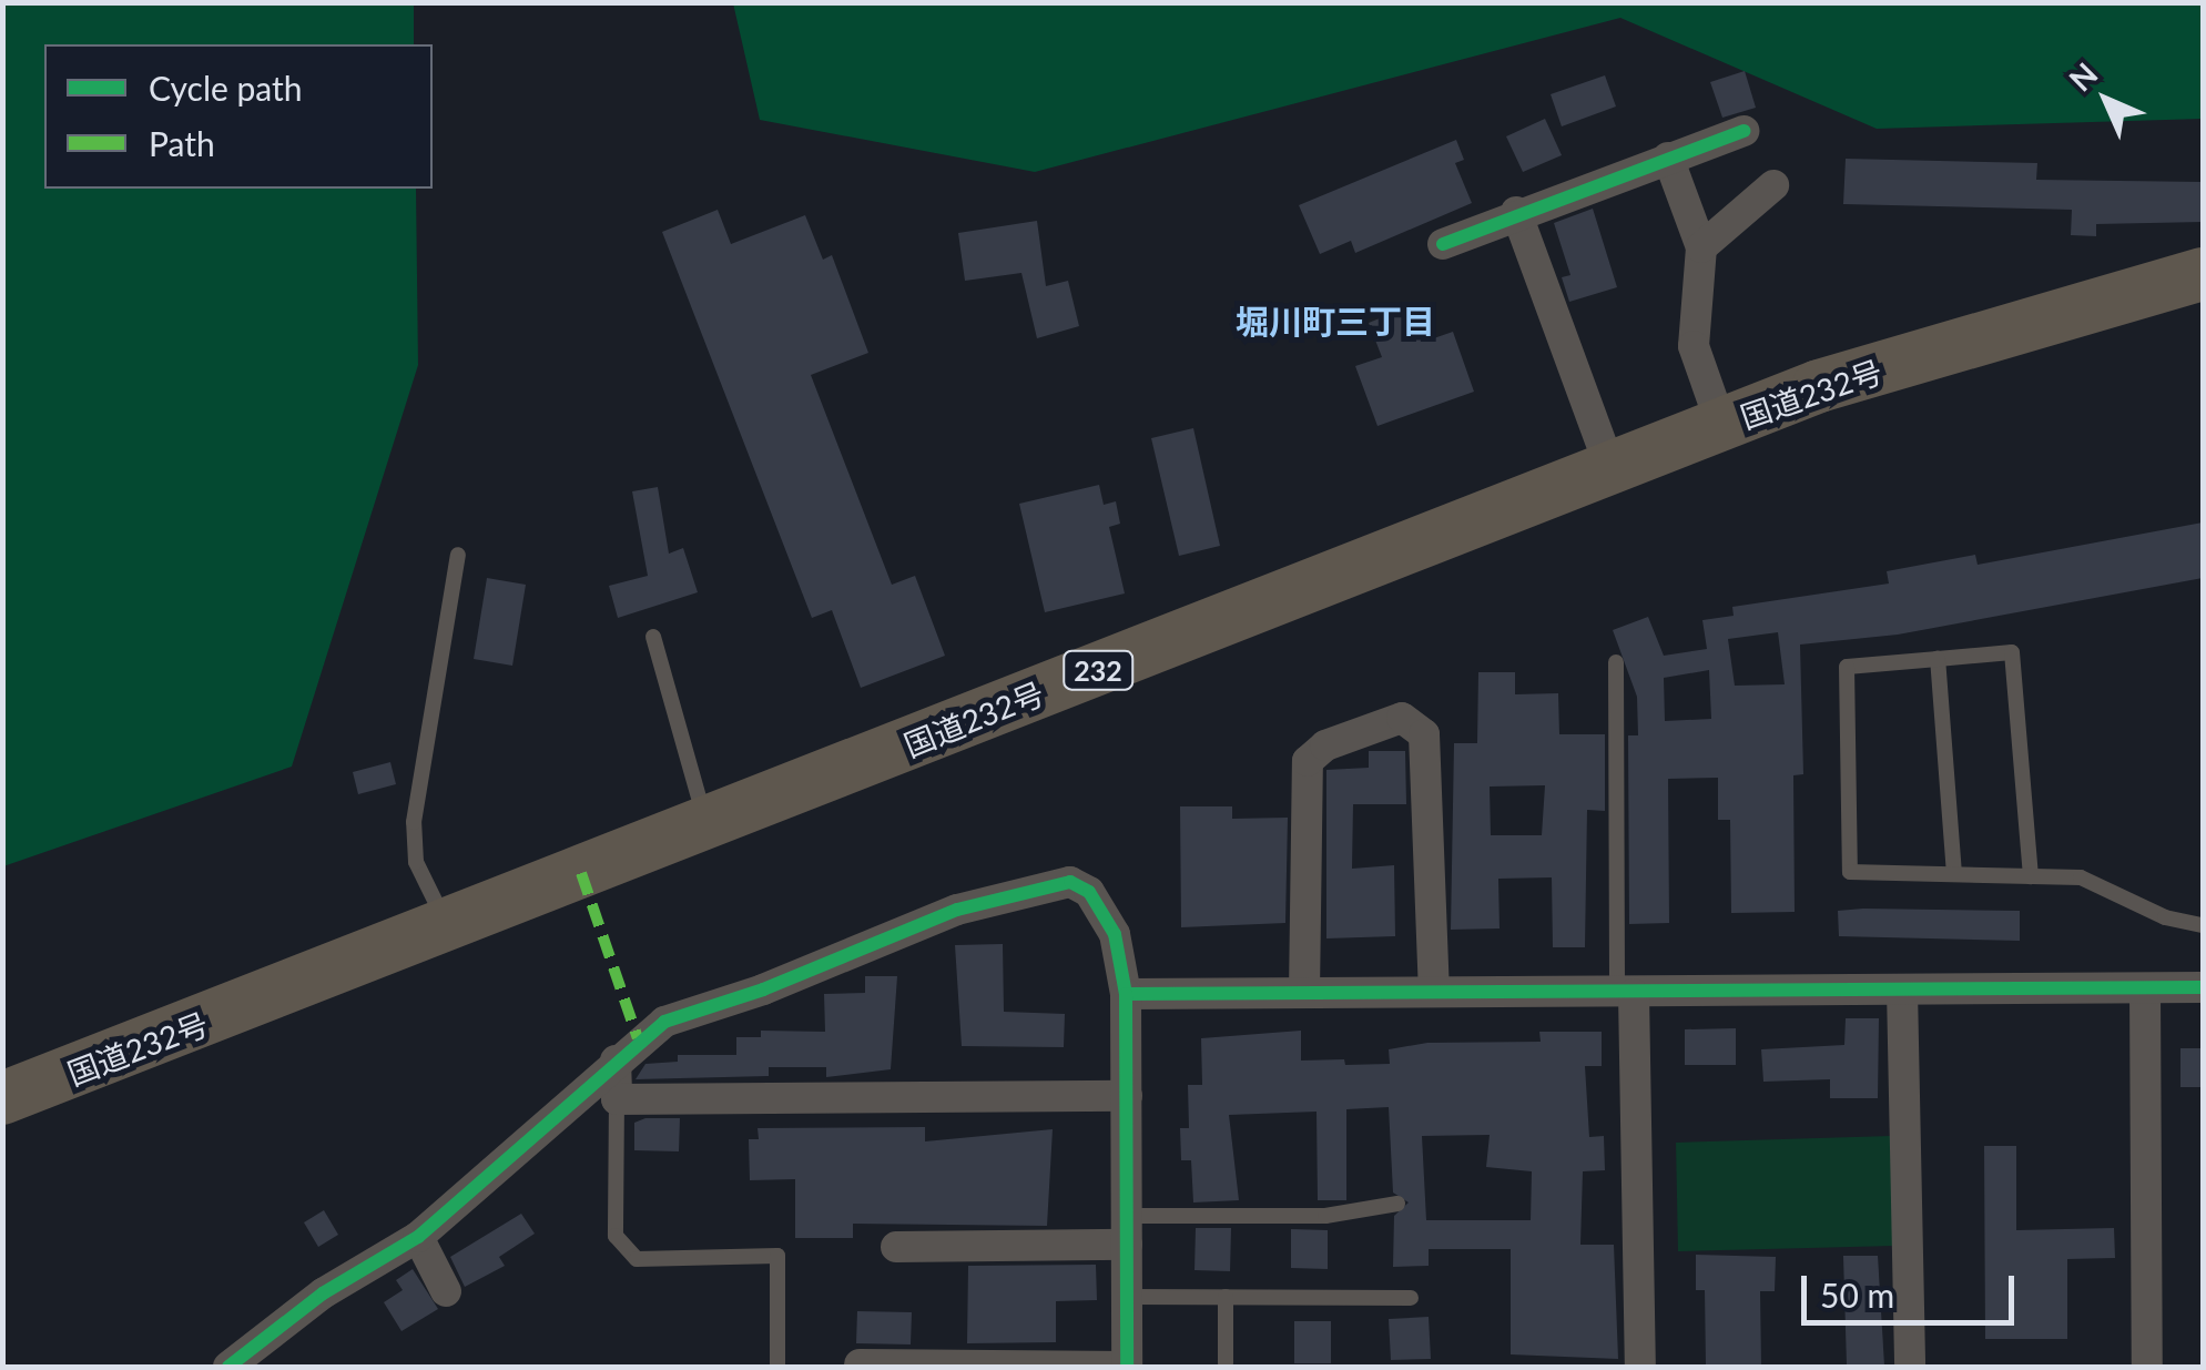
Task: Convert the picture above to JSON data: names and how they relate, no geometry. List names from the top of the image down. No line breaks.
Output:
{"streets":{"highway":["国道232号","232"]},"districts":["堀川町三丁目"],"legend":["Cycle path","Path"],"scale_bar":"50 m","north":"top left"}
